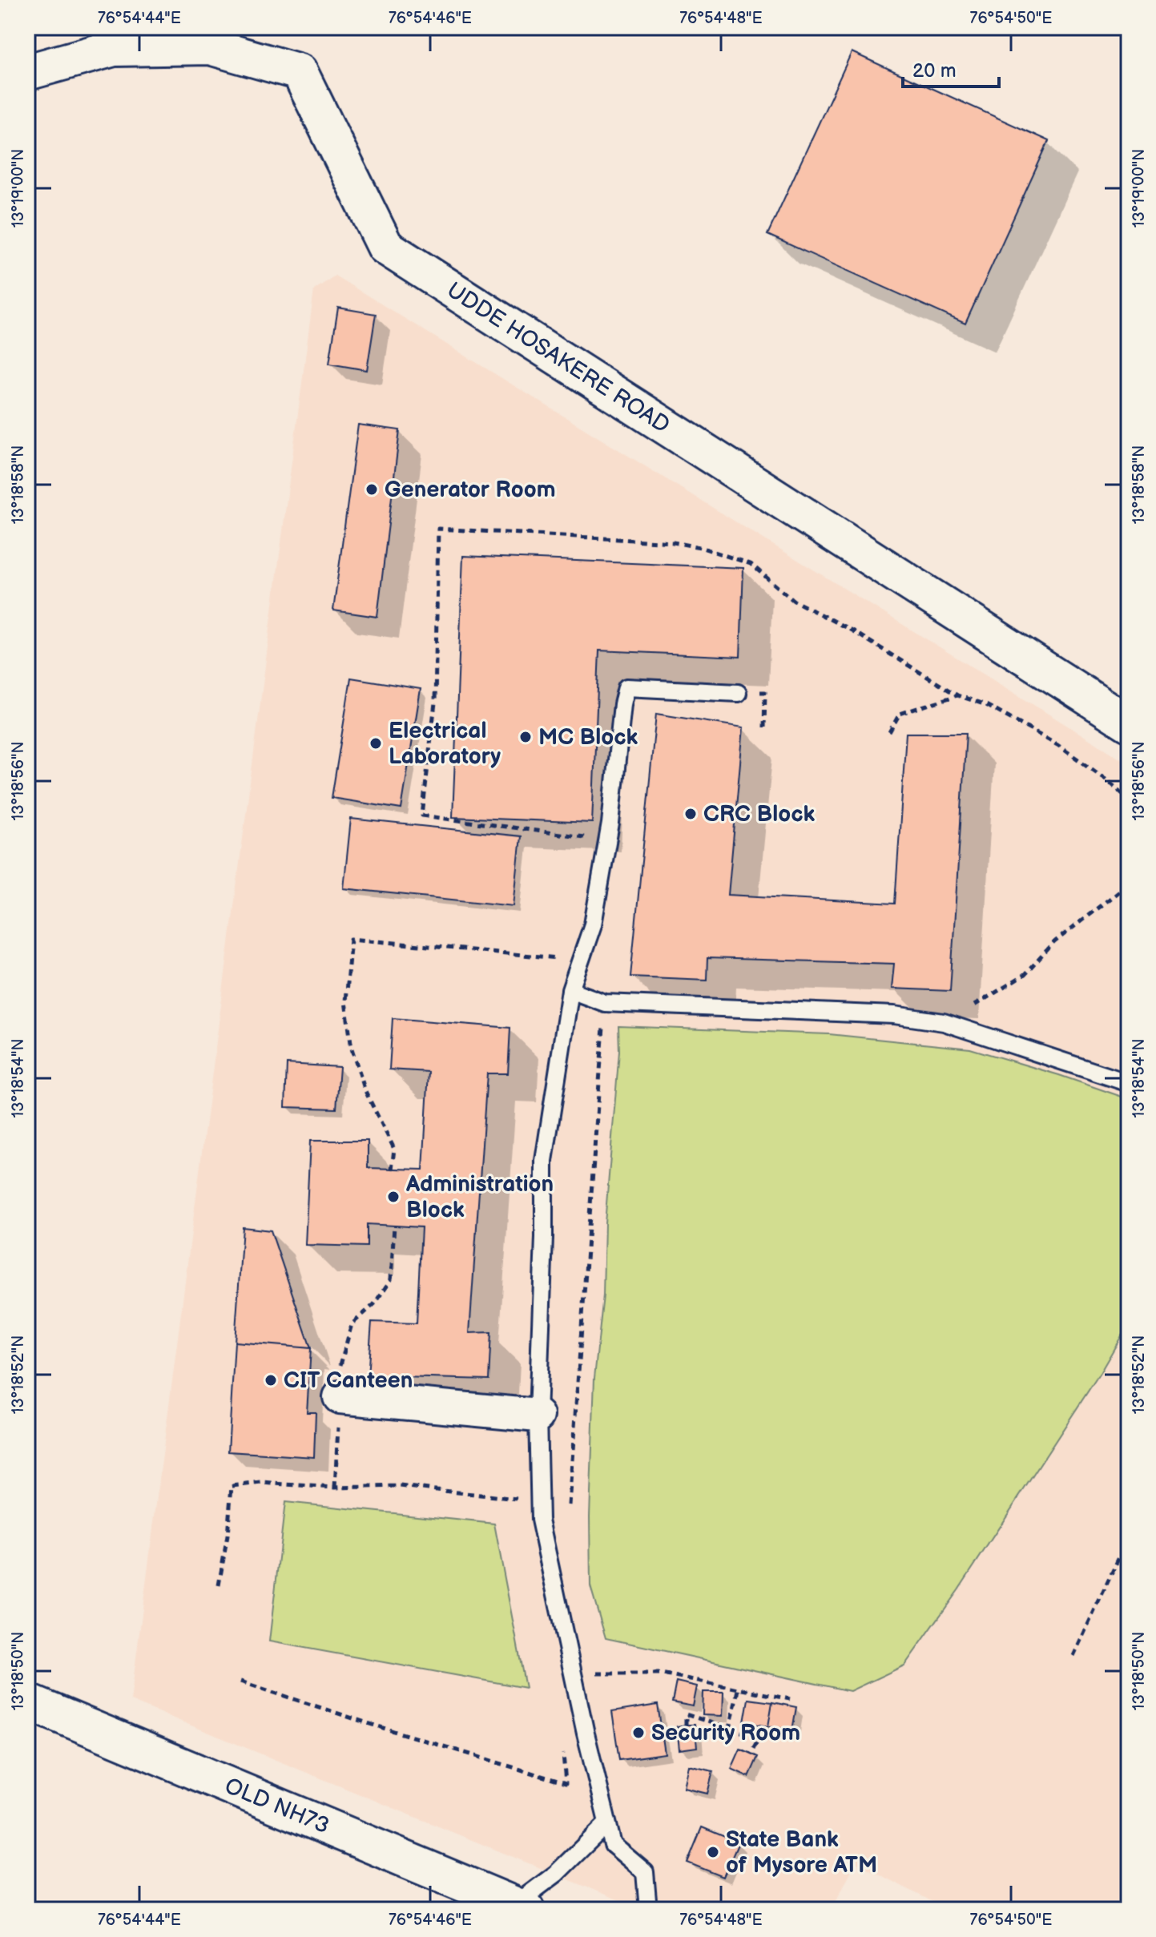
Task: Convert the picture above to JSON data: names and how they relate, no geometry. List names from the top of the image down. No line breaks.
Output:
{"streets":{"street":["UDDE HOSAKERE ROAD","OLD NH73"]},"places":["Generator Room","MC Block","Electrical Laboratory","CRC Block","Administration Block","CIT Canteen","Security Room","State Bank of Mysore ATM"],"scale_bar":"20 m","coordinates":["76°54'44\"E","76°54'46\"E","76°54'48\"E","76°54'50\"E","13°19'00\"N","13°18'58\"N","13°18'56\"N","13°18'54\"N","13°18'52\"N","13°18'50\"N"]}
